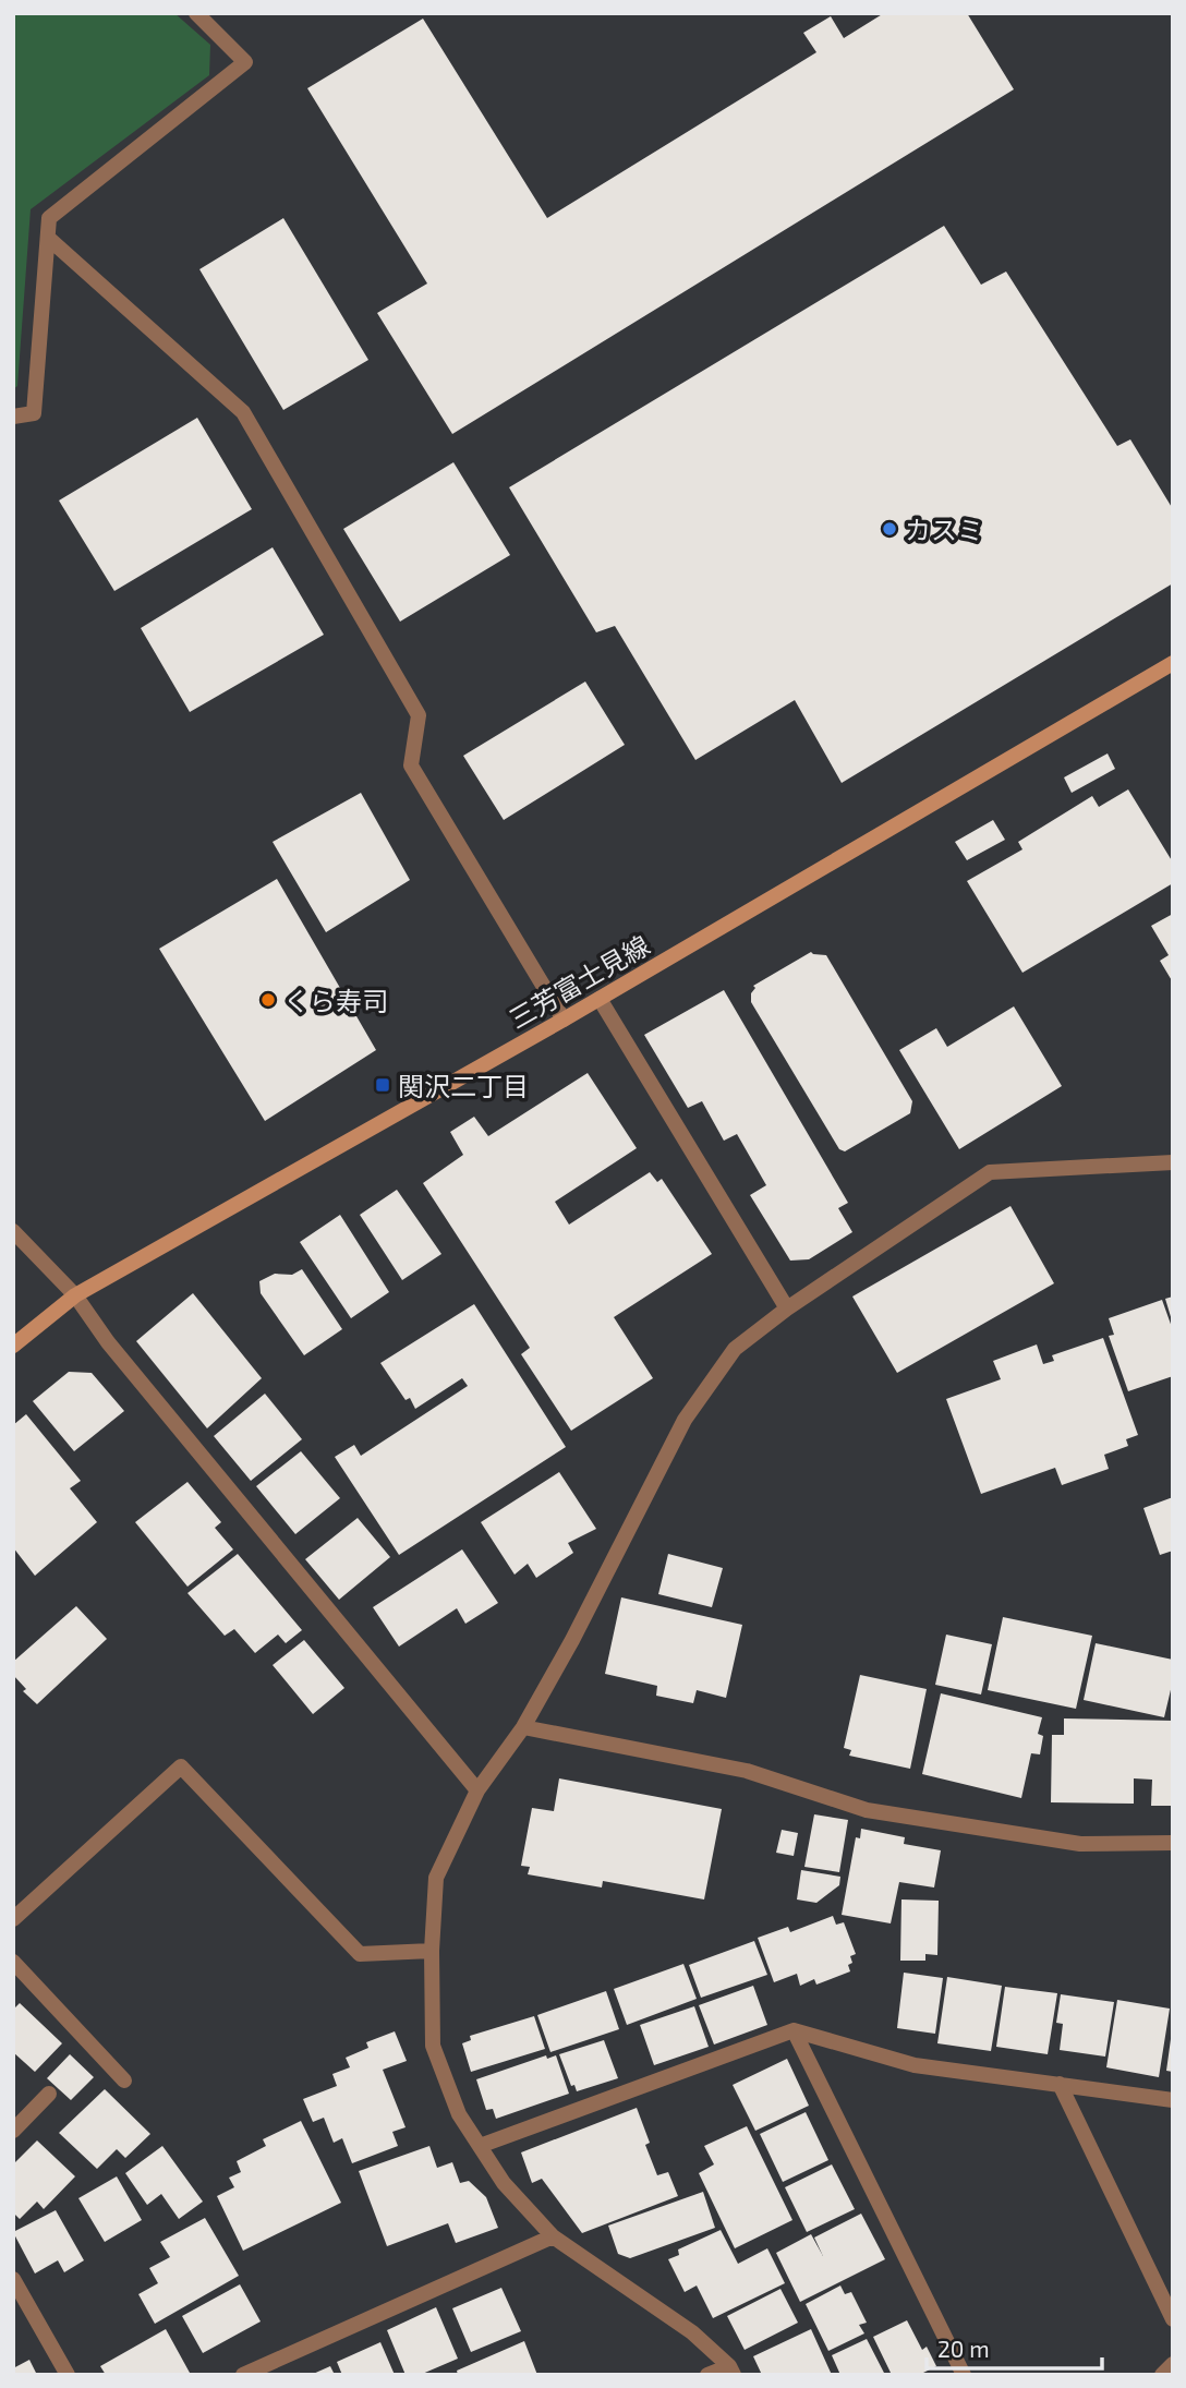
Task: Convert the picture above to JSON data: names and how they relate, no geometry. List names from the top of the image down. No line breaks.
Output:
{"streets":{"main road":["三芳富士見線"]},"places":{"other":["カスミ","くら寿司"],"transit":["関沢二丁目"]},"scale_bar":"20 m"}
